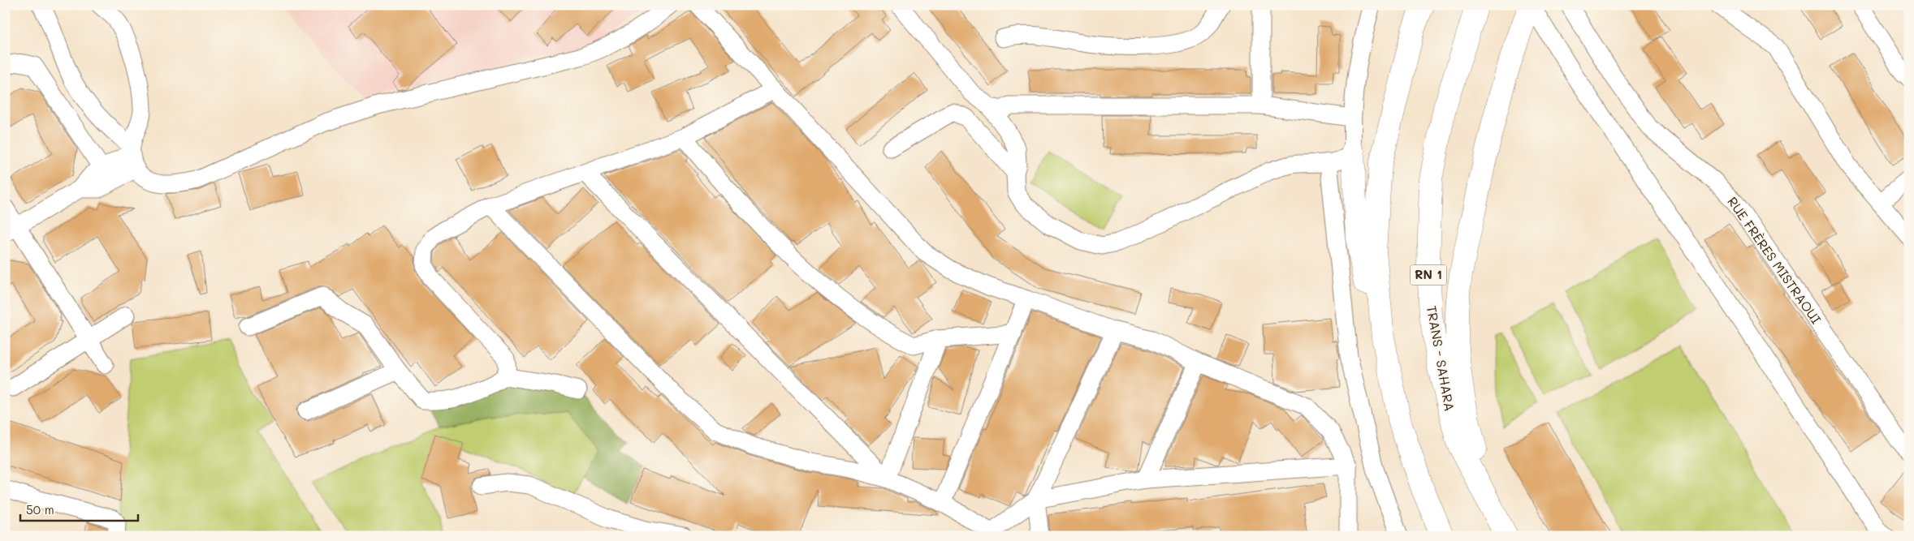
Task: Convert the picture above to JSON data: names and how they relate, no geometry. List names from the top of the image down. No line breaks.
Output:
{"streets":{"highway":["RN 1","TRANS - SAHARA"],"street":["RUE FRÈRES MISTRAOUI"]},"scale_bar":"50 m"}
